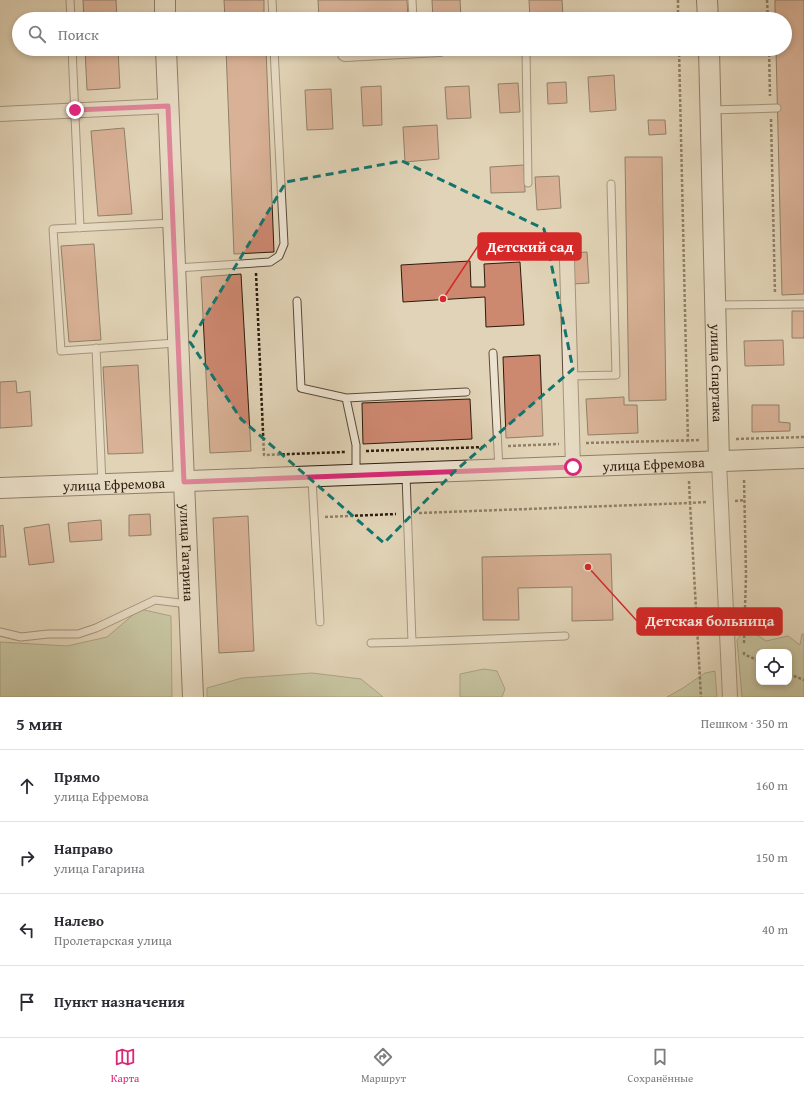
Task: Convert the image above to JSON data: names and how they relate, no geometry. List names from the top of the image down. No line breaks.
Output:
{"streets":{"street":["улица Спартака","улица Ефремова","улица Гагарина"]},"crossings":[["улица Спартака","улица Ефремова"],["улица Ефремова","улица Гагарина"]],"places":["Детский сад","Детская больница"],"page":{"search":"Поиск","heading":["5 мин","Пешком · 350 m"],"list":[["Прямо","улица Ефремова","160 m"],["Направо","улица Гагарина","150 m"],["Налево","Пролетарская улица","40 m"],"Пункт назначения"],"nav":["Карта","Маршрут","Сохранённые"]}}
